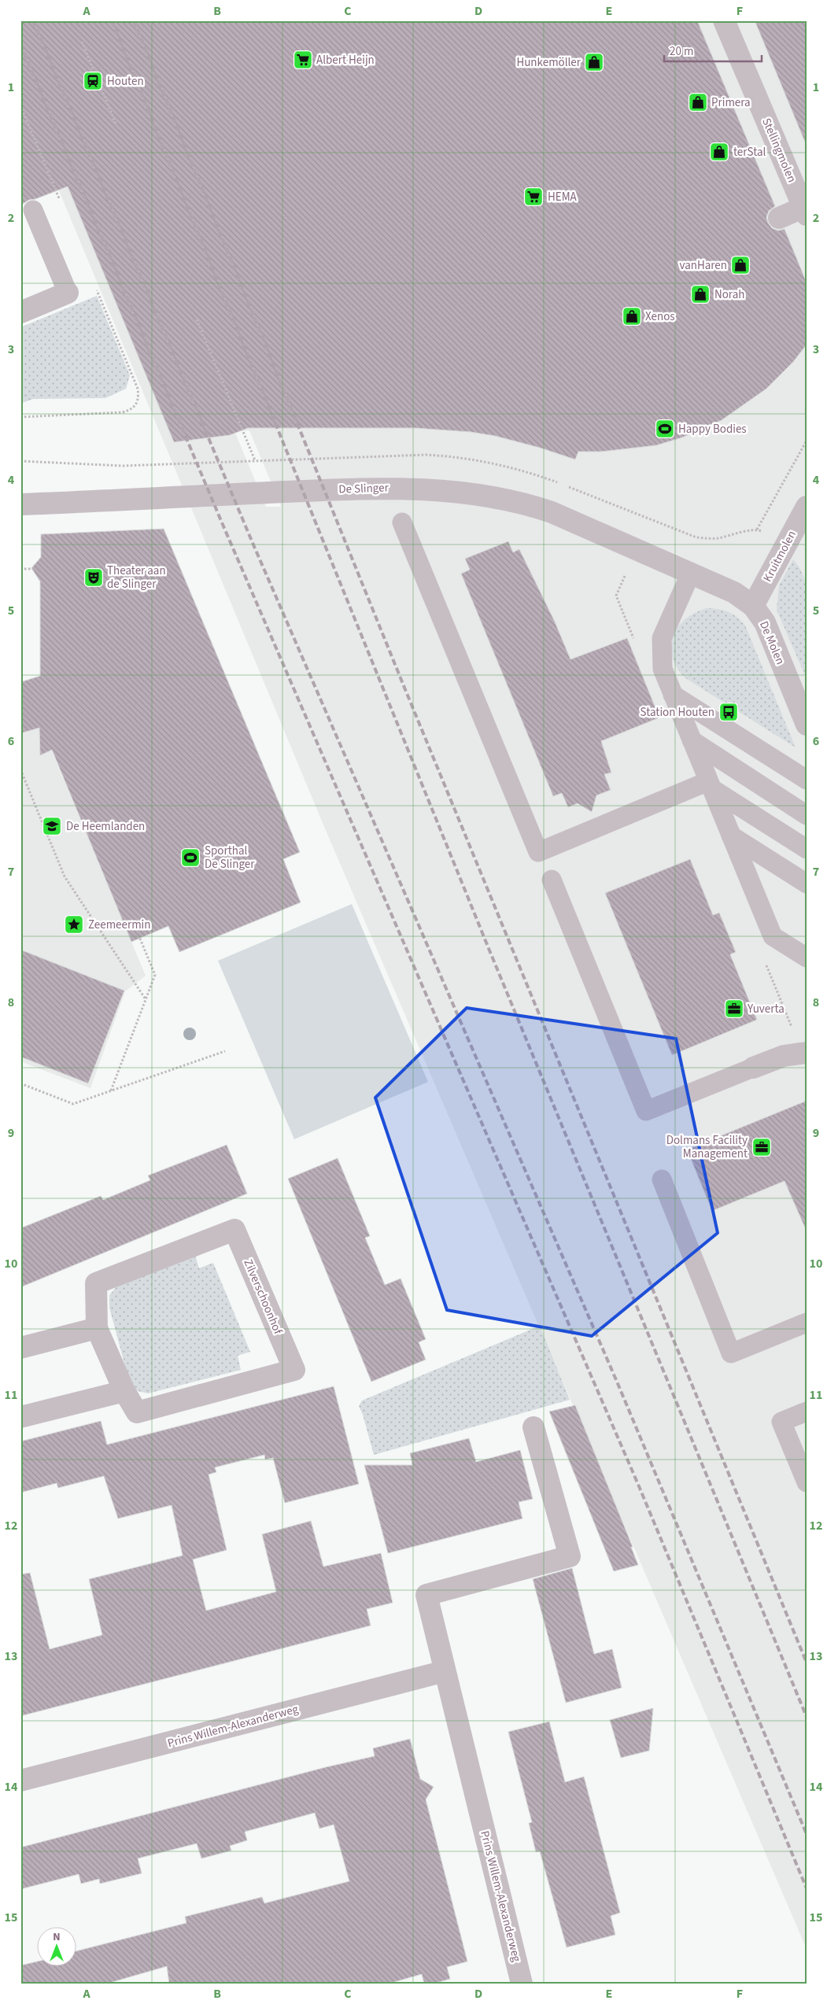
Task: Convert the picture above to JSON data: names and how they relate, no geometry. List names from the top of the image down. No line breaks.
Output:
{"streets":{"street":["Stellingmolen","De Slinger","Kruitmolen","De Molen","Zilverschoonhof","Prins Willem-Alexanderweg"]},"crossings":[["De Slinger","De Molen"],["Kruitmolen","De Molen"]],"places":{"supermarket":["Albert Heijn","HEMA"],"shop":["Hunkemöller","Primera","terStal","vanHaren","Norah","Xenos"],"station":["Houten"],"sports":["Happy Bodies","Sporthal De Slinger"],"theatre":["Theater aan de Slinger"],"bus stop":["Station Houten"],"school or university":["De Heemlanden"],"place":["Zeemeermin"],"office":["Yuverta","Dolmans Facility Management"]},"scale_bar":"20 m","north":"top","grid":{"columns":["A","B","C","D","E","F"],"rows":["1","2","3","4","5","6","7","8","9","10","11","12","13","14","15"]}}
